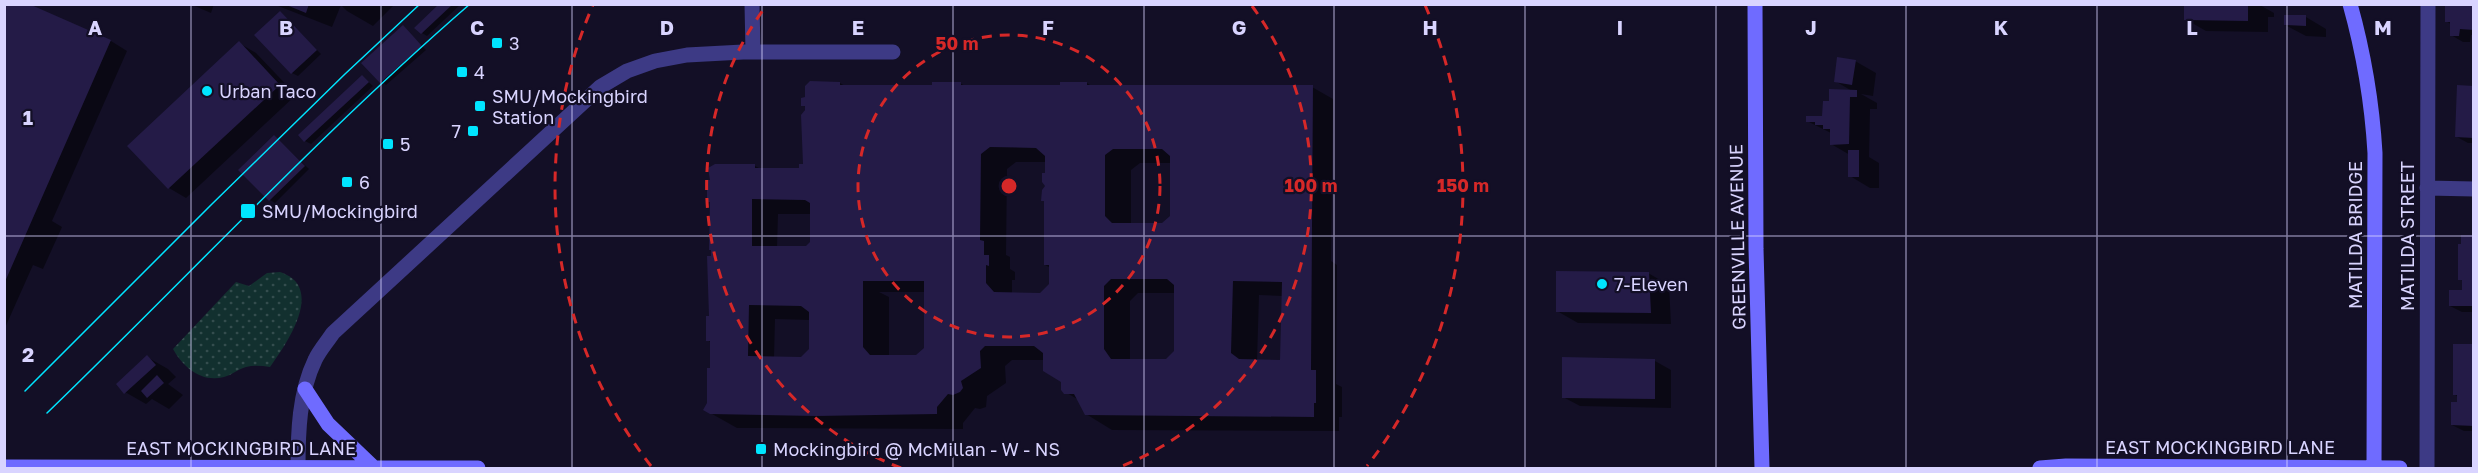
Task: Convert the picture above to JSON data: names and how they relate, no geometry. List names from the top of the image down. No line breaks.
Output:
{"streets":{"main road":["MATILDA BRIDGE","GREENVILLE AVENUE","EAST MOCKINGBIRD LANE"],"street":["MATILDA STREET"]},"crossings":[["MATILDA BRIDGE","EAST MOCKINGBIRD LANE"]],"places":{"transit":["3","4","SMU/Mockingbird Station","7","5","6","SMU/Mockingbird","Mockingbird @ McMillan - W - NS"],"other":["Urban Taco","7-Eleven"]},"grid":{"columns":["A","B","C","D","E","F","G","H","I","J","K","L","M"],"rows":["1","2"]},"rings":["50 m","100 m","150 m"]}
